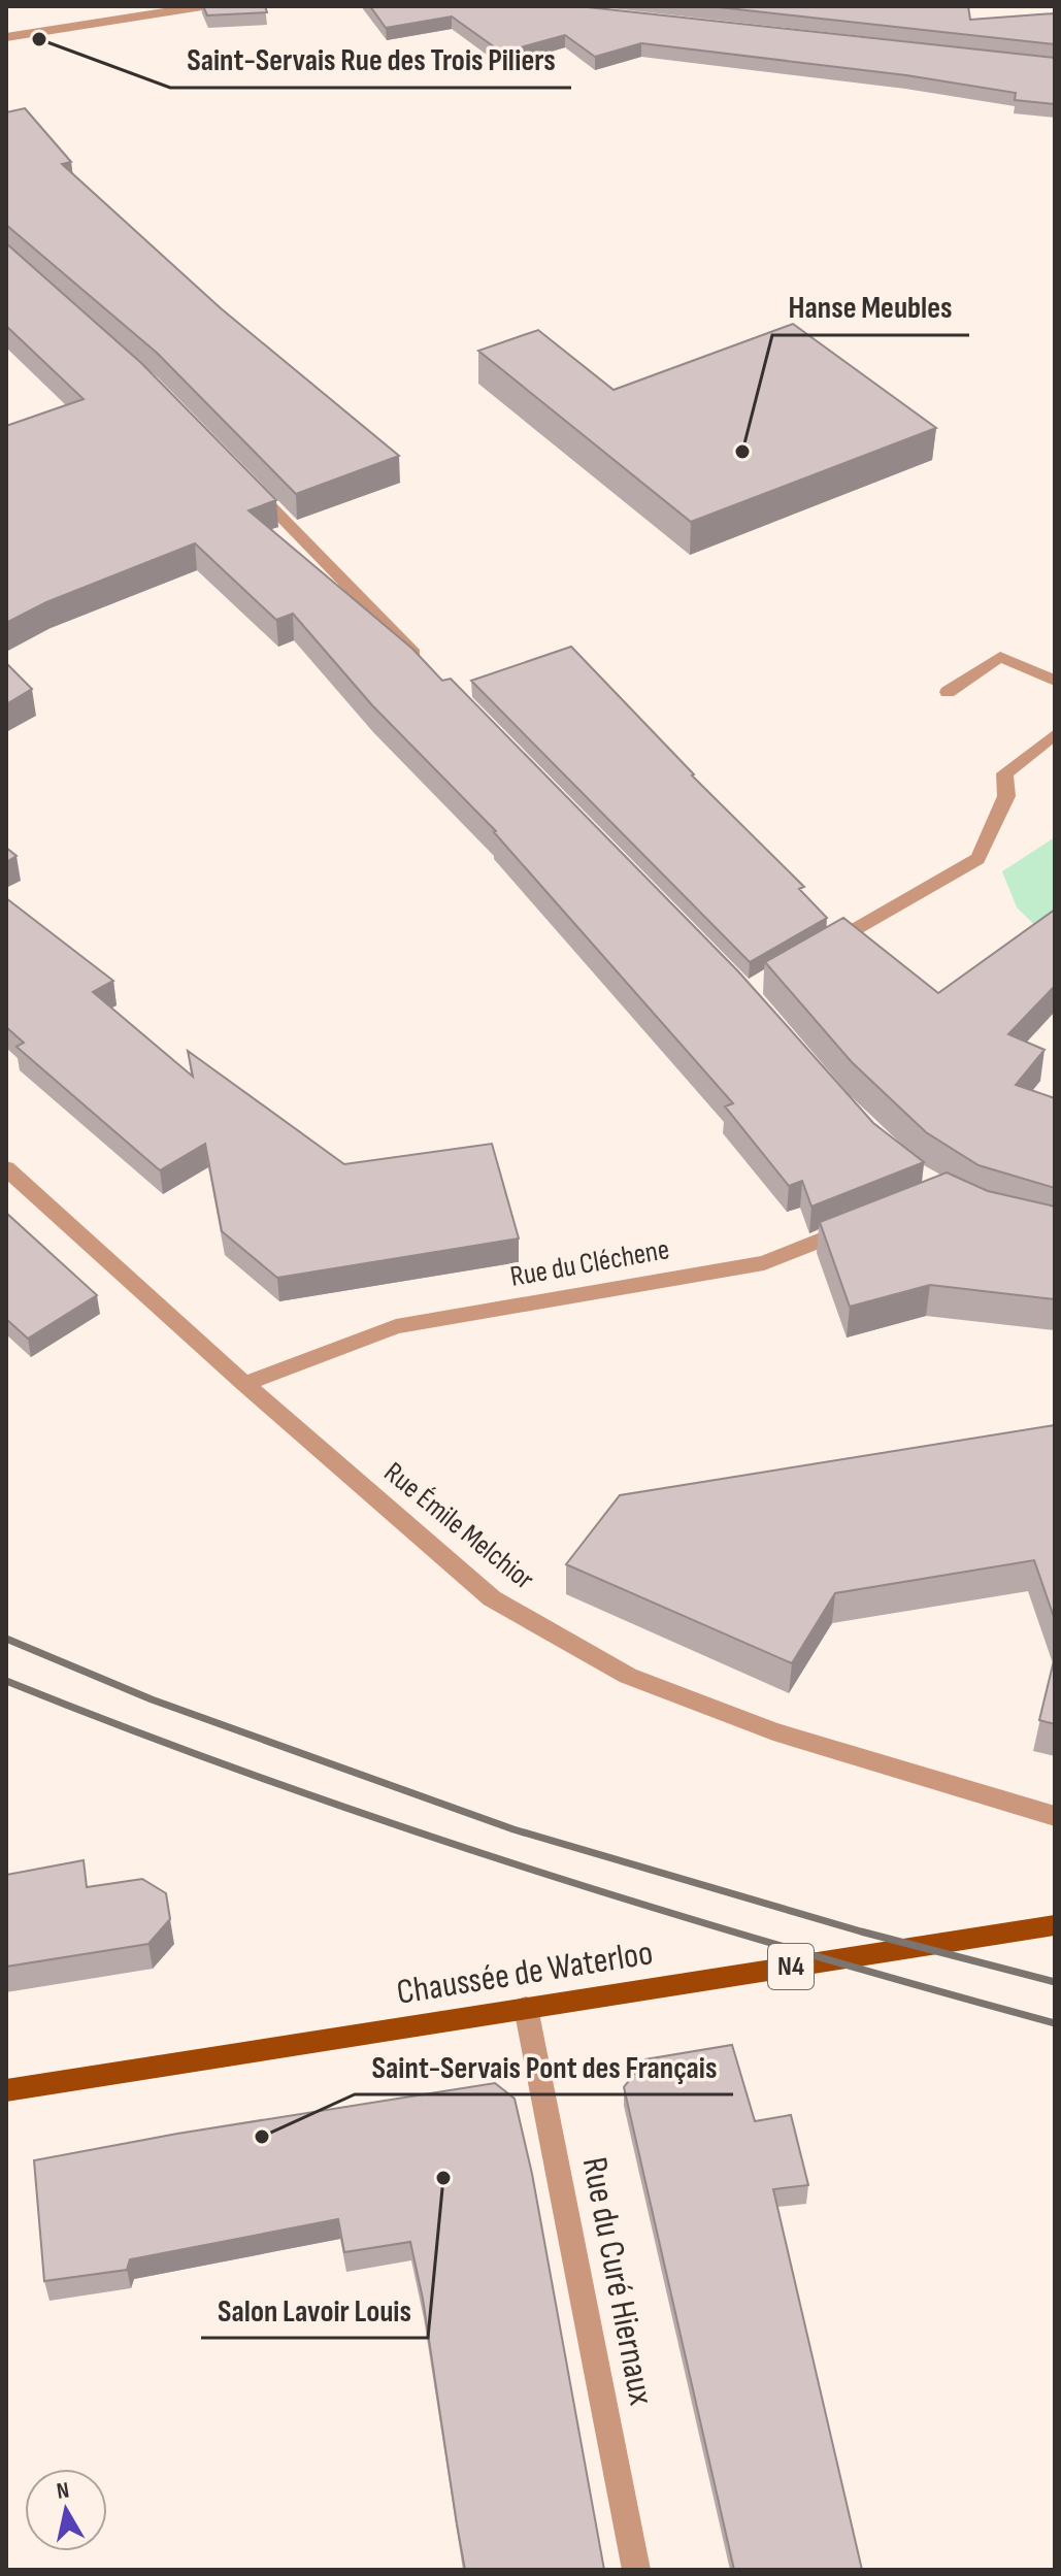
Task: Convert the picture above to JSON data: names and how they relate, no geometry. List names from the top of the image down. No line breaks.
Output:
{"streets":{"main road":["N4","Chaussée de Waterloo"],"street":["Rue du Cléchene","Rue Émile Melchior","Rue du Curé Hiernaux"]},"crossings":[["Rue du Cléchene","Rue Émile Melchior"],["Chaussée de Waterloo","Rue du Curé Hiernaux"]],"places":["Saint-Servais Rue des Trois Piliers","Hanse Meubles","Saint-Servais Pont des Français","Salon Lavoir Louis"],"north":"top"}
